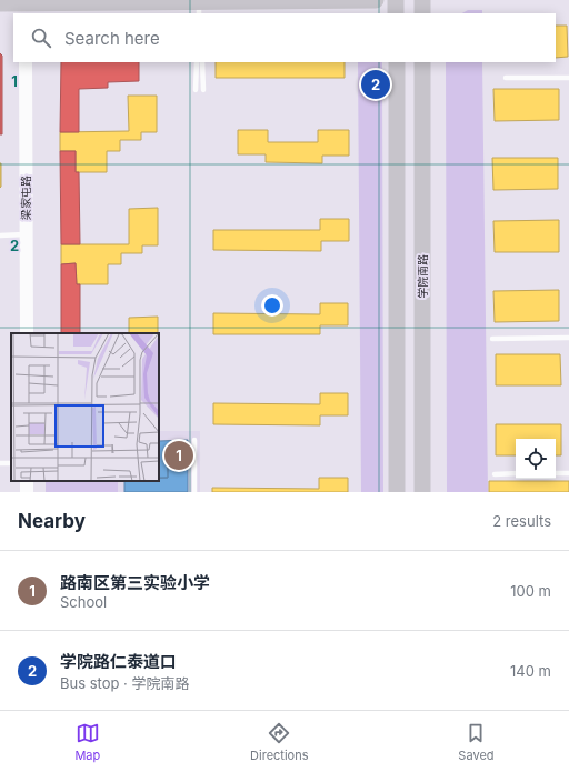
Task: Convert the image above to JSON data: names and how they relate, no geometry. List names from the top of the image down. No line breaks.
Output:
{"streets":{"main road":["学院南路"],"street":["梁家屯路"]},"page":{"search":"Search here","pins":["2","1"],"heading":["Nearby","2 results"],"list":[{"mark":"1","name":"路南区第三实验小学","note":"School","value":"100 m"},{"mark":"2","name":"学院路仁泰道口","note":"Bus stop · 学院南路","value":"140 m"}],"nav":["Map","Directions","Saved"]},"grid":{"rows":["1","2"]}}
